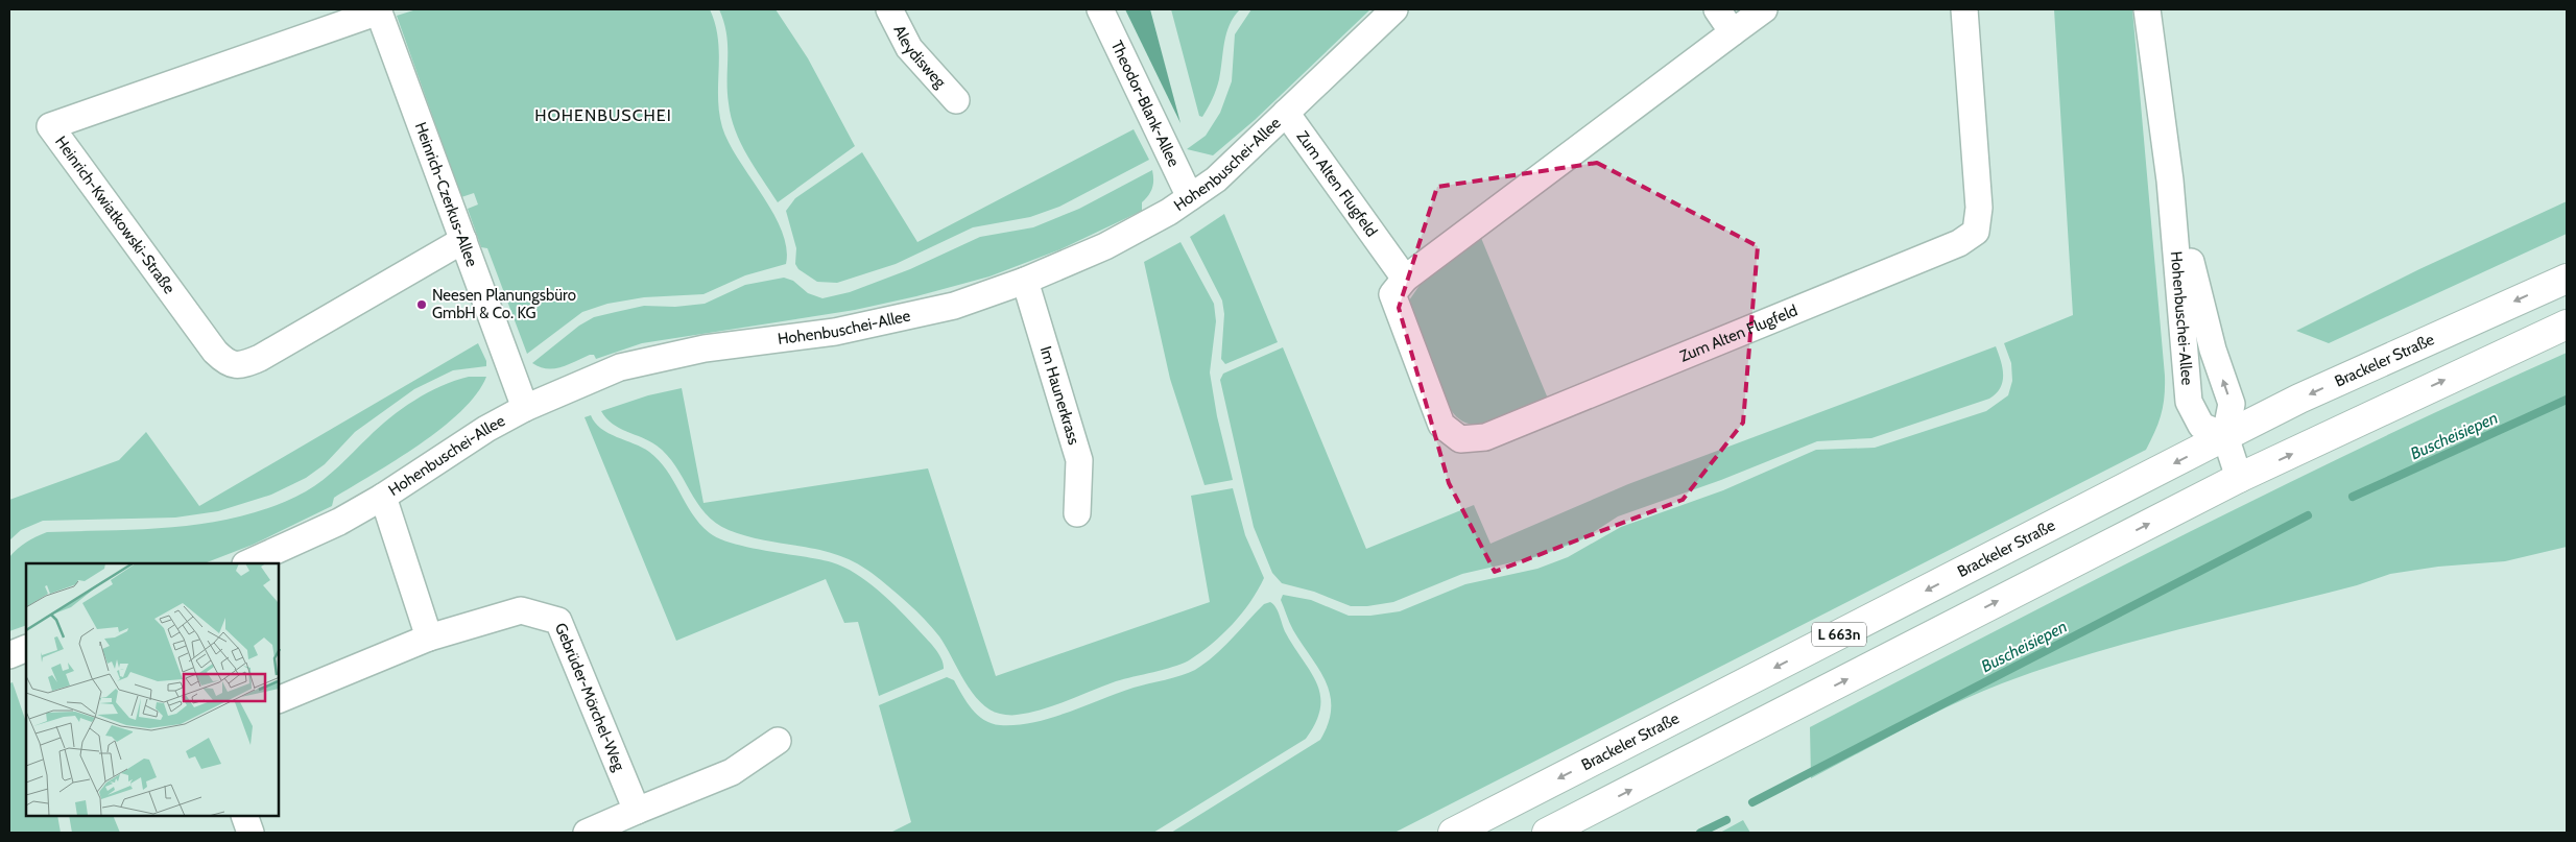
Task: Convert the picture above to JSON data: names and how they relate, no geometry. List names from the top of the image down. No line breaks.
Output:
{"streets":{"main road":["Brackeler Straße","L 663n"],"street":["Aleydisweg","Theodor-Blank-Allee","Hohenbuschei-Allee","Zum Alten Flugfeld","Heinrich-Czerkus-Allee","Heinrich-Kwiatkowski-Straße","Im Haunerkrass","Gebrüder-Mörchel-Weg"]},"crossings":[["Theodor-Blank-Allee","Hohenbuschei-Allee"],["Hohenbuschei-Allee","Zum Alten Flugfeld"],["Hohenbuschei-Allee","Heinrich-Czerkus-Allee"],["Hohenbuschei-Allee","Brackeler Straße"],["Hohenbuschei-Allee","Im Haunerkrass"],["Hohenbuschei-Allee","L 663n"],["Heinrich-Czerkus-Allee","Heinrich-Kwiatkowski-Straße"]],"districts":["HOHENBUSCHEI"],"water":["Buscheisiepen"],"places":["Neesen Planungsbüro GmbH & Co. KG"]}
